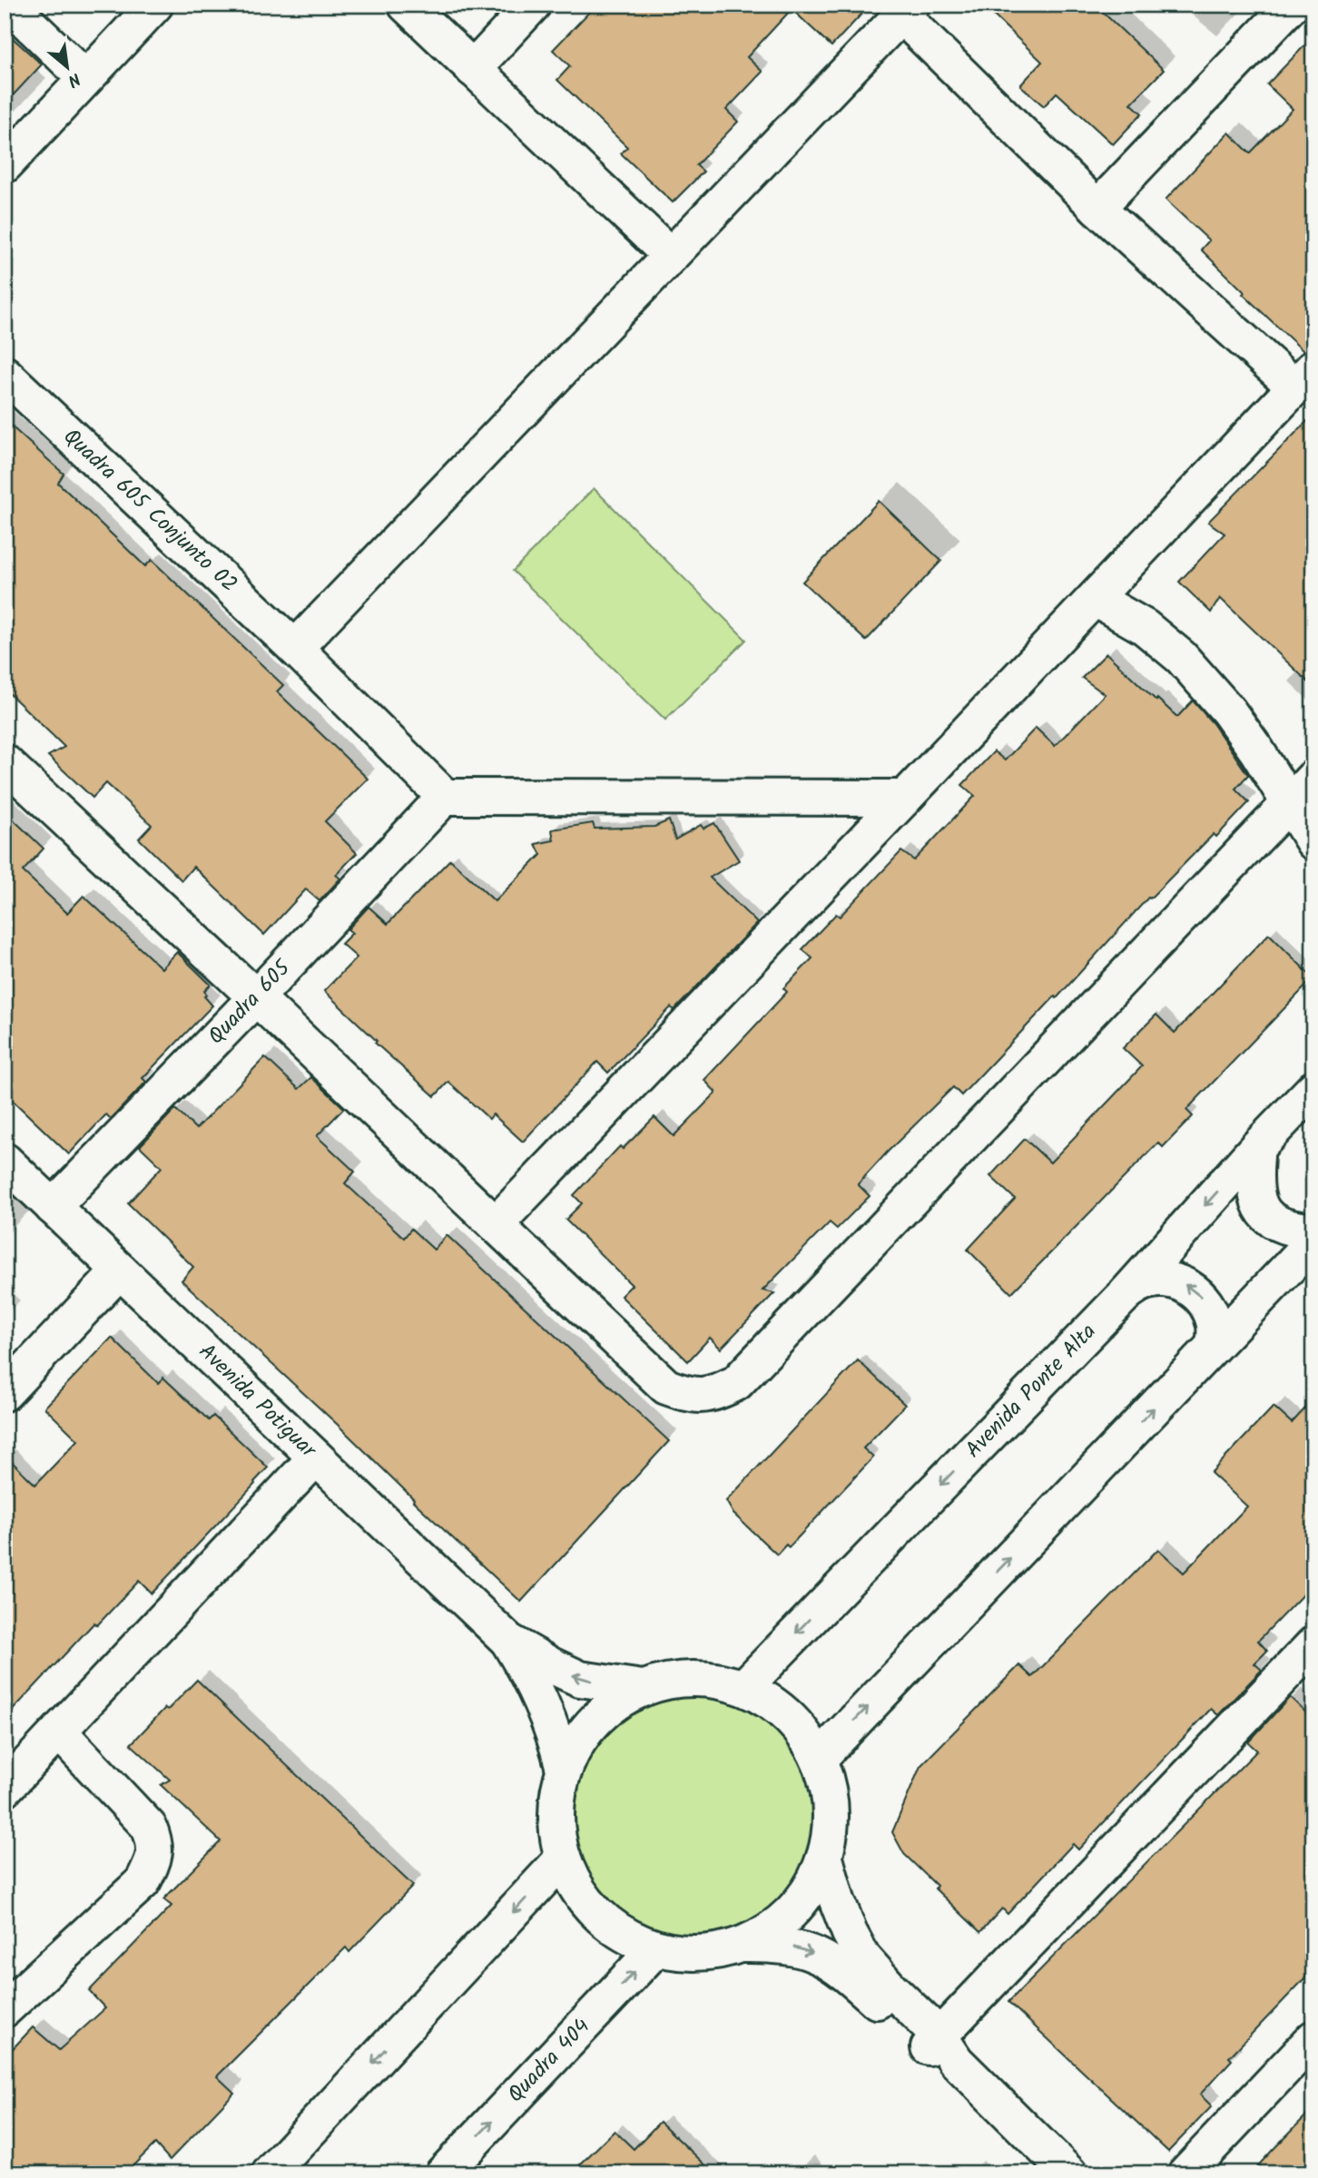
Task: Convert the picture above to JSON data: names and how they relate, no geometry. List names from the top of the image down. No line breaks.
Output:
{"streets":{"street":["Quadra 605 Conjunto 02","Quadra 605","Avenida Ponte Alta","Avenida Potiguar","Quadra 404"]},"crossings":[["Quadra 605 Conjunto 02","Quadra 605"],["Quadra 605","Avenida Potiguar"],["Avenida Ponte Alta","Avenida Potiguar"],["Avenida Potiguar","Quadra 404"]],"north":"bottom right"}
